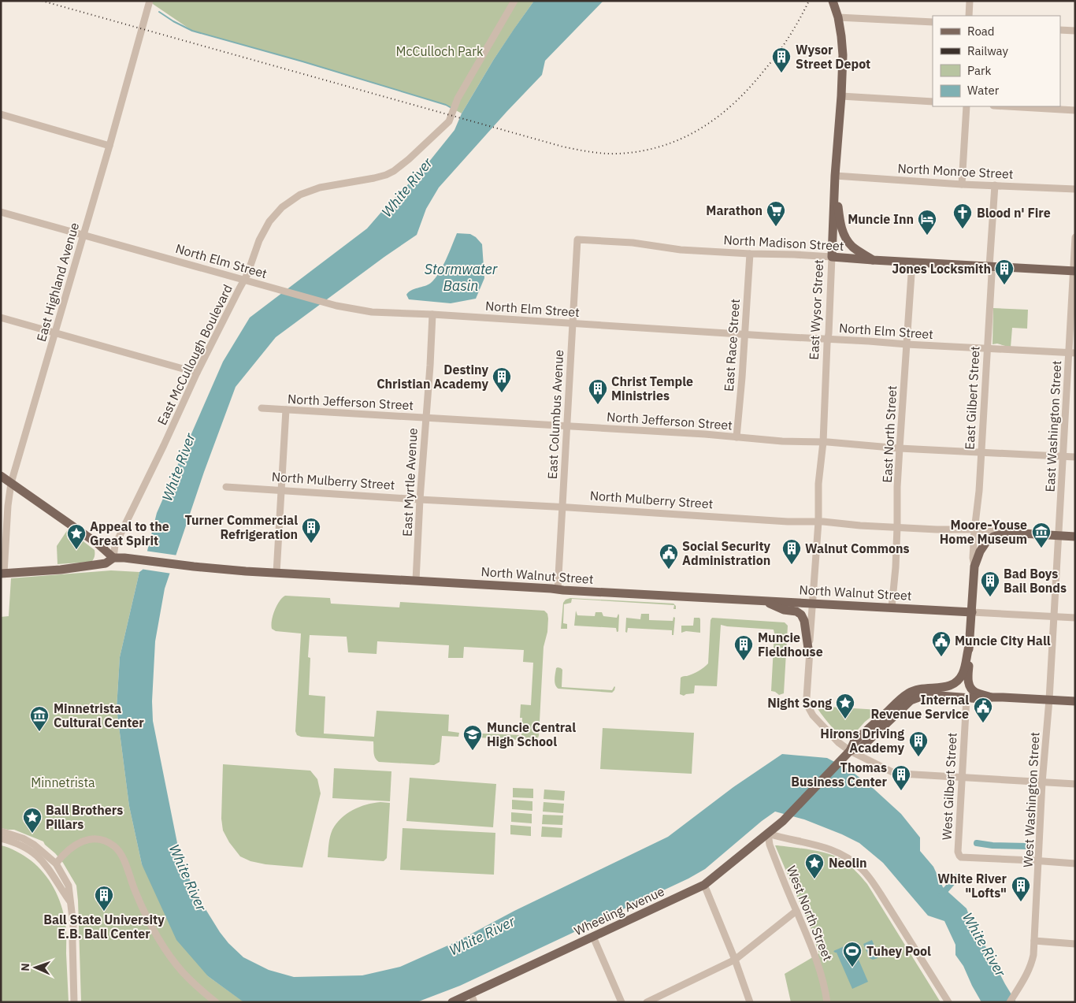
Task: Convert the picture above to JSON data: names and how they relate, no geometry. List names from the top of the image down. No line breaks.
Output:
{"streets":{"main road":["North Madison Street","East Wysor Street","East Gilbert Street","North Mulberry Street","North Walnut Street","Wheeling Avenue"],"street":["North Monroe Street","North Elm Street","East Highland Avenue","East Race Street","East McCullough Boulevard","North Jefferson Street","East Columbus Avenue","East Washington Street","East North Street","East Myrtle Avenue","West Gilbert Street","West Washington Street","West North Street"]},"crossings":[["North Monroe Street","East Wysor Street"],["North Monroe Street","East Gilbert Street"],["North Madison Street","East Wysor Street"],["North Madison Street","East Race Street"],["North Madison Street","East Gilbert Street"],["North Madison Street","East Columbus Avenue"],["North Madison Street","East Washington Street"],["North Madison Street","East North Street"],["North Elm Street","East Highland Avenue"],["North Elm Street","East Wysor Street"],["North Elm Street","East Race Street"],["North Elm Street","East McCullough Boulevard"],["North Elm Street","East Gilbert Street"],["North Elm Street","East Columbus Avenue"],["North Elm Street","East Washington Street"],["North Elm Street","East North Street"],["North Elm Street","East Myrtle Avenue"],["East Highland Avenue","North Walnut Street"],["East Wysor Street","North Jefferson Street"],["East Wysor Street","North Mulberry Street"],["East Wysor Street","North Walnut Street"],["East Wysor Street","West Gilbert Street"],["East Wysor Street","West Washington Street"],["East Wysor Street","Wheeling Avenue"],["East Race Street","North Jefferson Street"],["East McCullough Boulevard","North Walnut Street"],["East Gilbert Street","North Jefferson Street"],["East Gilbert Street","North Mulberry Street"],["East Gilbert Street","North Walnut Street"],["North Jefferson Street","East Columbus Avenue"],["North Jefferson Street","East Washington Street"],["North Jefferson Street","East North Street"],["North Jefferson Street","East Myrtle Avenue"],["East Columbus Avenue","North Mulberry Street"],["East Columbus Avenue","North Walnut Street"],["East Washington Street","North Mulberry Street"],["East Washington Street","North Walnut Street"],["East Washington Street","West Washington Street"],["East North Street","North Mulberry Street"],["East North Street","North Walnut Street"],["North Mulberry Street","East Myrtle Avenue"],["East Myrtle Avenue","North Walnut Street"],["North Walnut Street","West Washington Street"],["West Gilbert Street","West Washington Street"],["Wheeling Avenue","West North Street"]],"water":["White River","Stormwater Basin"],"parks":["McCulloch Park","Minnetrista"],"places":{"building":["Wysor Street Depot","Jones Locksmith","Destiny Christian Academy","Christ Temple Ministries","Turner Commercial Refrigeration","Walnut Commons","Bad Boys Bail Bonds","Muncie Fieldhouse","Hirons Driving Academy","Thomas Business Center","White River \"Lofts\"","Ball State University E.B. Ball Center"],"supermarket":["Marathon"],"church":["Blood n' Fire"],"hotel":["Muncie Inn"],"museum":["Moore-Youse Home Museum","Minnetrista Cultural Center"],"place":["Appeal to the Great Spirit","Night Song","Ball Brothers Pillars","Neolin"],"public building":["Social Security Administration","Muncie City Hall","Internal Revenue Service"],"school or university":["Muncie Central High School"],"sports":["Tuhey Pool"]},"legend":["Road","Railway","Park","Water"],"north":"left"}
